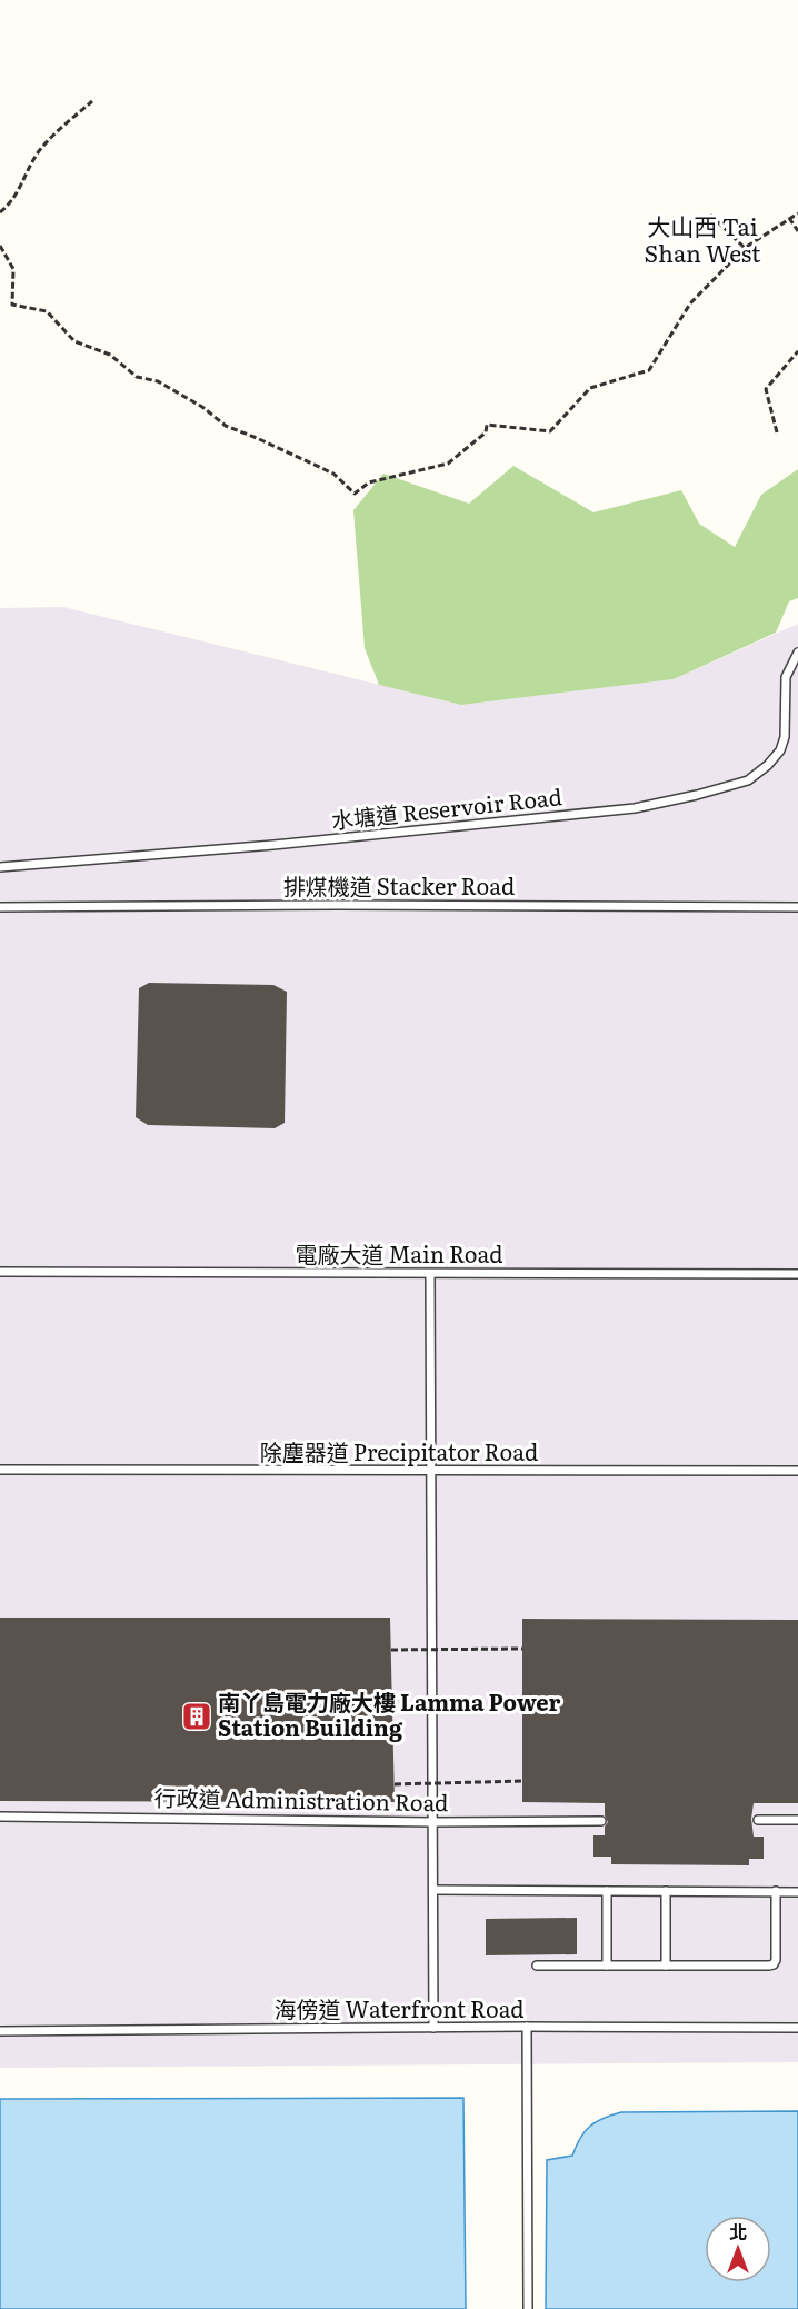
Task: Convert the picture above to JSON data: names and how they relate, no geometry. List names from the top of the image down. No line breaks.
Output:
{"streets":{"lane":["水塘道 Reservoir Road","排煤機道 Stacker Road","電廠大道 Main Road","除塵器道 Precipitator Road","行政道 Administration Road","海傍道 Waterfront Road"]},"districts":["大山西 Tai Shan West"],"places":{"building":["南丫島電力廠大樓 Lamma Power Station Building"]},"north":"top"}
